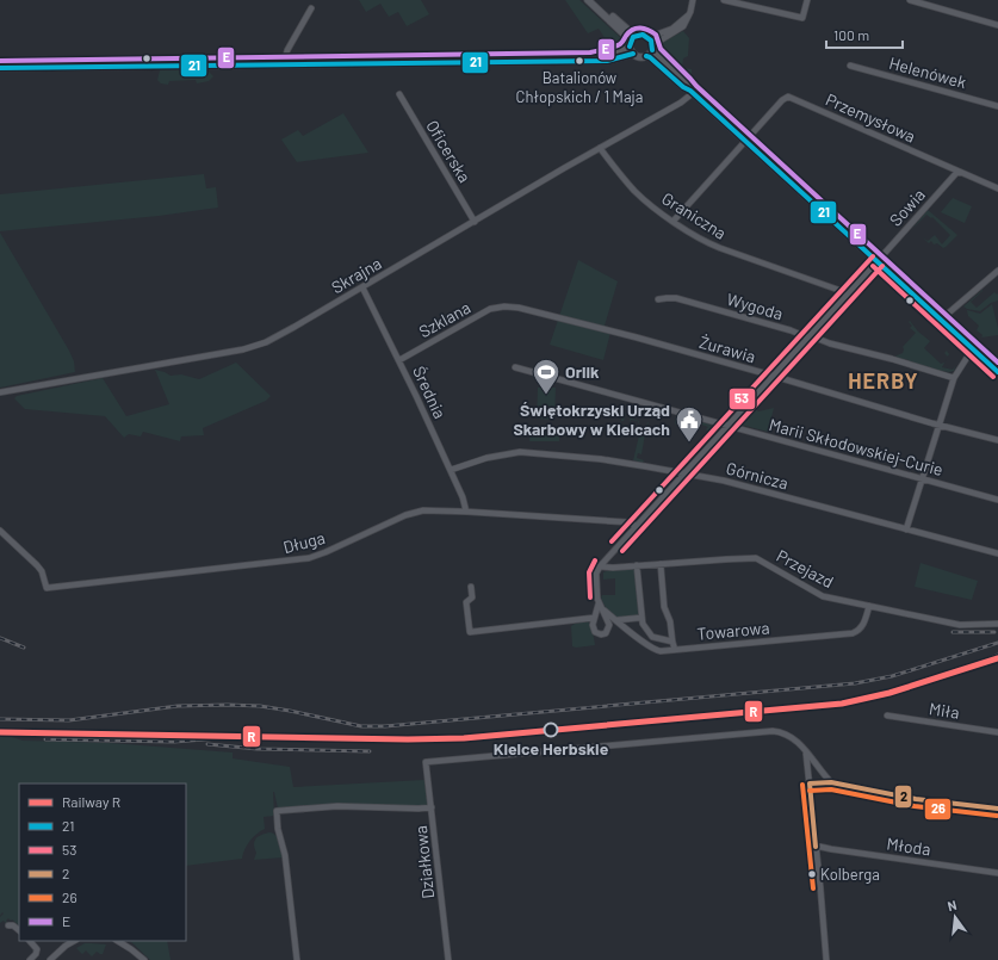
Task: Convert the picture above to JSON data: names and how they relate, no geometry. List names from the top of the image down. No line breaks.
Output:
{"streets":{"street":["Helenówek","Przemysłowa","Oficerska","Sowia","Graniczna","Skrajna","Wygoda","Szklana","Żurawia","Średnia","Marii Skłodowskiej-Curie","Górnicza","Długa","Przejazd","Towarowa","Miła","Młoda","Działkowa"]},"crossings":[["Przemysłowa","Sowia"],["Oficerska","Skrajna"],["Sowia","Graniczna"],["Sowia","Wygoda"],["Sowia","Żurawia"],["Sowia","Marii Skłodowskiej-Curie"],["Sowia","Górnicza"],["Sowia","Długa"],["Sowia","Przejazd"],["Graniczna","Skrajna"],["Skrajna","Średnia"],["Szklana","Żurawia"],["Szklana","Średnia"],["Średnia","Górnicza"],["Średnia","Długa"],["Przejazd","Towarowa"]],"districts":["HERBY"],"places":{"other":["Batalionów Chłopskich / 1 Maja","Kielce Herbskie","Kolberga"],"sports":["Orlik"],"public building":["Świętokrzyski Urząd Skarbowy w Kielcach"]},"lines":["transit line E","transit line 21","transit line 53","rail line R","transit line 2","transit line 26"],"legend":["Railway R","21","53","2","26","E"],"scale_bar":"100 m","north":"top"}
